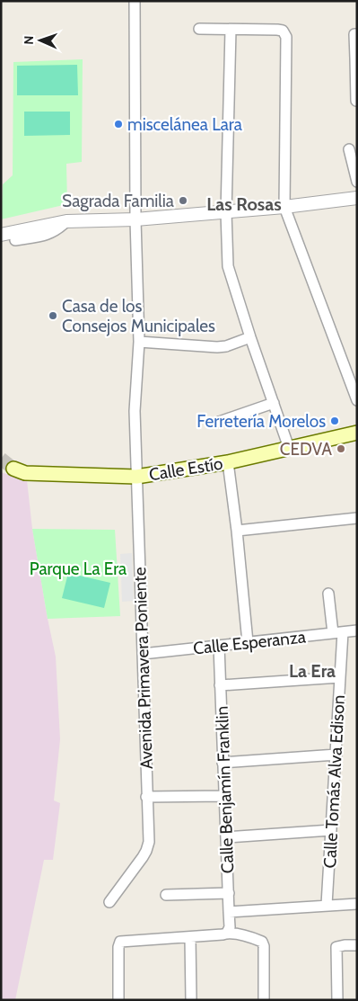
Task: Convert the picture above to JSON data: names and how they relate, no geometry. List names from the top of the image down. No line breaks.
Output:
{"streets":{"main road":["Calle Estío"],"street":["Calle Esperanza","Avenida Primavera Poniente","Calle Tomás Alva Edison","Calle Benjamín Franklin"]},"crossings":[["Calle Estío","Avenida Primavera Poniente"],["Calle Esperanza","Avenida Primavera Poniente"],["Calle Esperanza","Calle Tomás Alva Edison"],["Calle Esperanza","Calle Benjamín Franklin"]],"districts":["Las Rosas","La Era"],"parks":["Parque La Era"],"places":["miscelánea Lara","Sagrada Familia","Casa de los Consejos Municipales","Ferretería Morelos","CEDVA"],"north":"left"}
